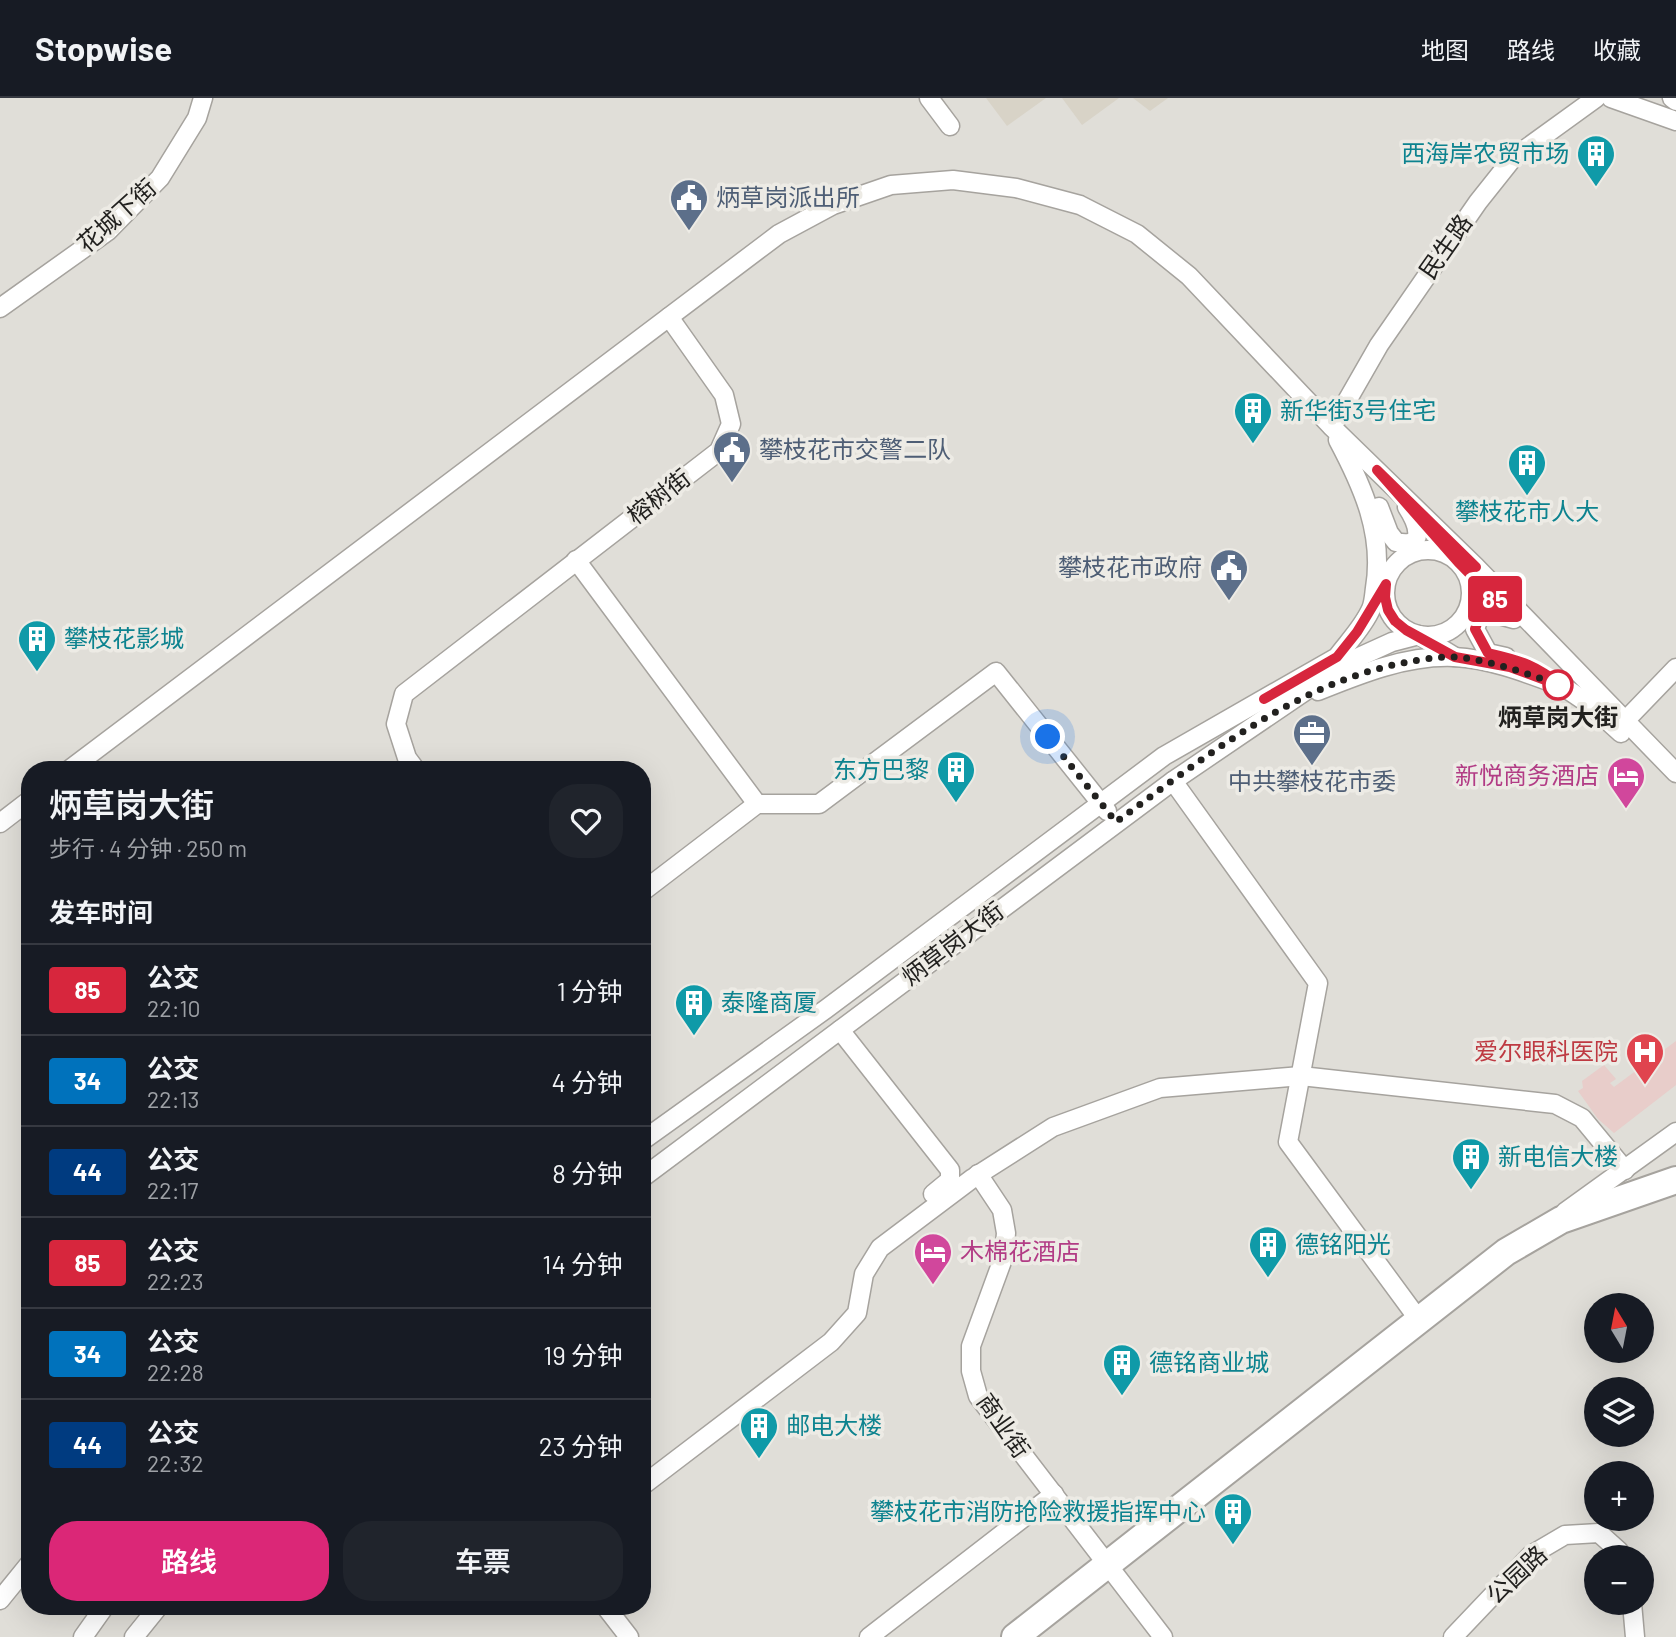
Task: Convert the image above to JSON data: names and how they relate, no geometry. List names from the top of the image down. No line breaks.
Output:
{"streets":{"street":["花城下街","民生路","榕树街","炳草岗大街","商业街","公园路"]},"places":{"building":["西海岸农贸市场","新华街3号住宅","攀枝花市人大","攀枝花影城","东方巴黎","泰隆商厦","新电信大楼","德铭阳光","德铭商业城","邮电大楼","攀枝花市消防抢险救援指挥中心"],"public building":["炳草岗派出所","攀枝花市交警二队","攀枝花市政府"],"other":["炳草岗大街"],"office":["中共攀枝花市委"],"hotel":["新悦商务酒店","木棉花酒店"],"hospital":["爱尔眼科医院"]},"lines":["bus line 85"],"north":"top","page":{"header":"Stopwise","nav":["地图","路线","收藏"],"on_map":"85","heading":[["炳草岗大街","步行 · 4 分钟 · 250 m"],"发车时间"],"list":[{"mark":"85","name":"公交","note":"22:10","value":"1 分钟"},{"mark":"34","name":"公交","note":"22:13","value":"4 分钟"},{"mark":"44","name":"公交","note":"22:17","value":"8 分钟"},{"mark":"85","name":"公交","note":"22:23","value":"14 分钟"},{"mark":"34","name":"公交","note":"22:28","value":"19 分钟"},{"mark":"44","name":"公交","note":"22:32","value":"23 分钟"}],"map_buttons":["+","−"],"buttons":["路线","车票"]}}
